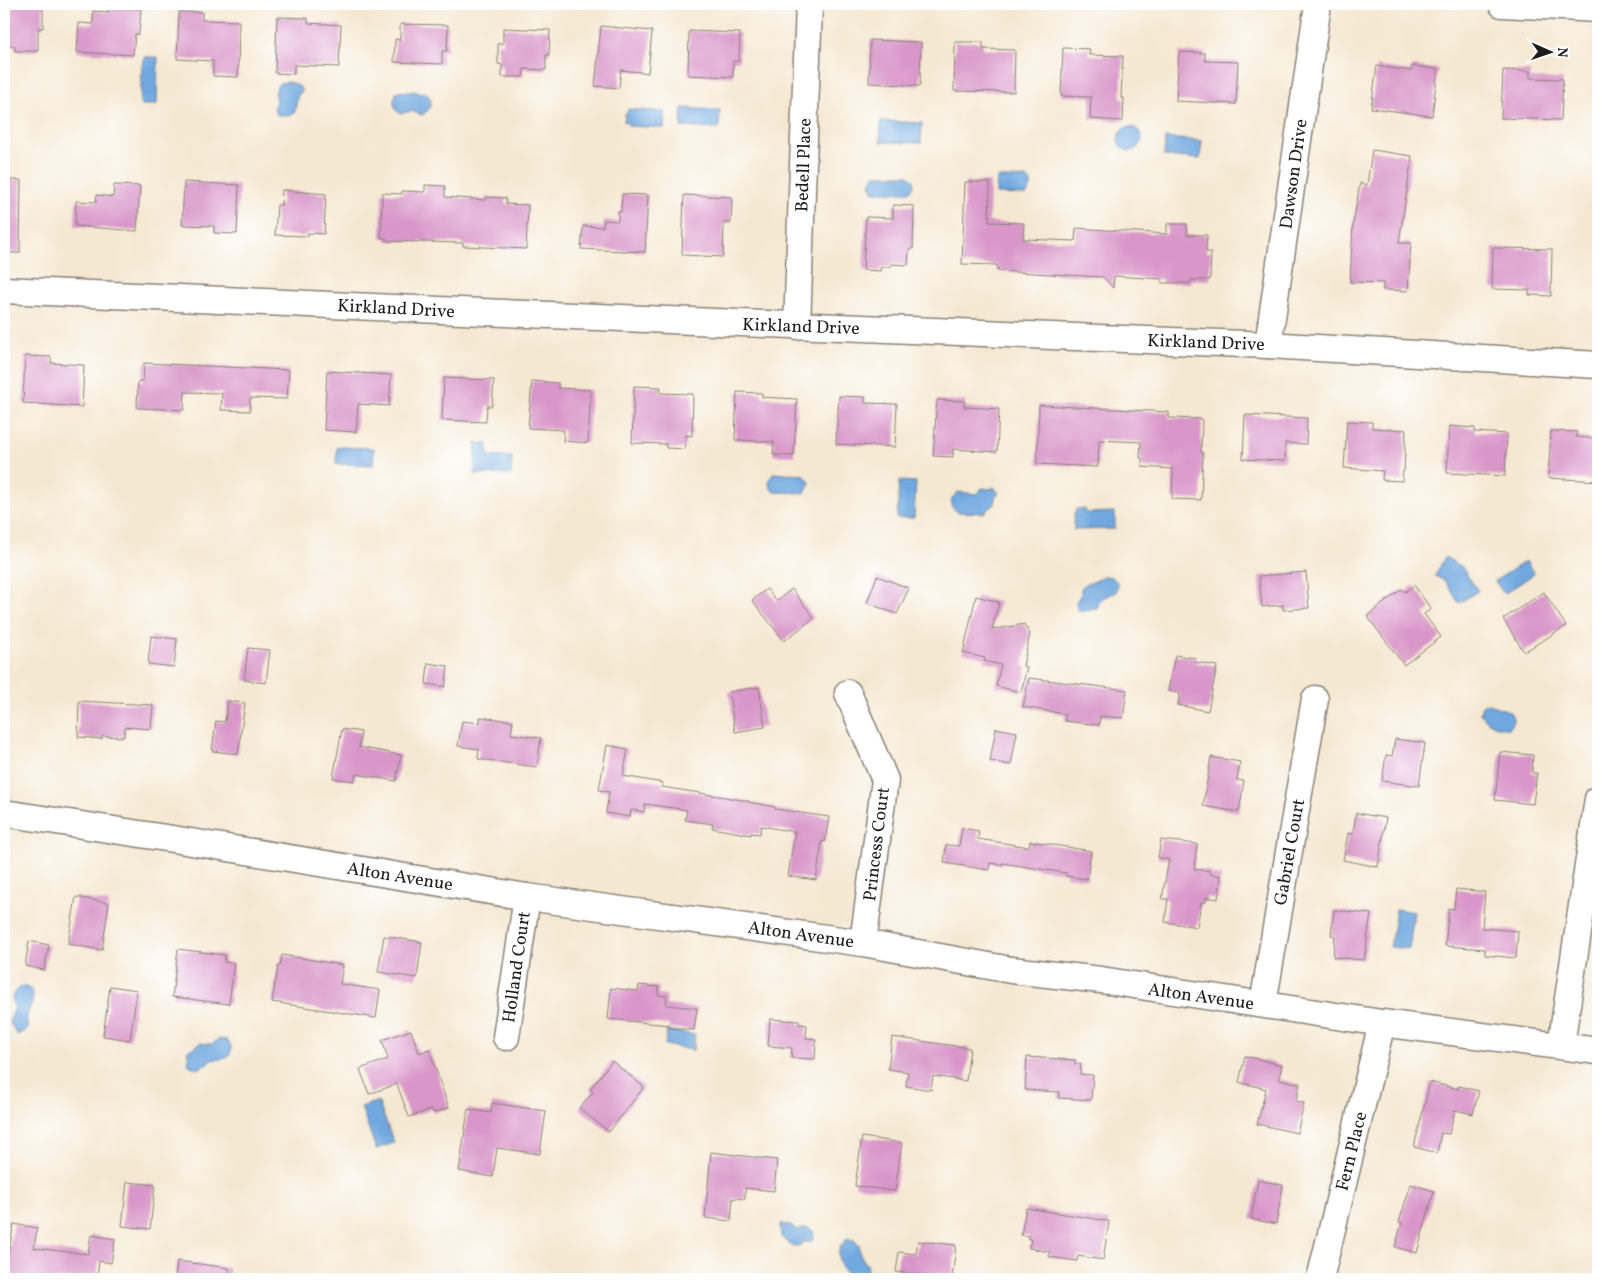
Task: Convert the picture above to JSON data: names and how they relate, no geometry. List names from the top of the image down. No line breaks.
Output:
{"streets":{"street":["Bedell Place","Dawson Drive","Kirkland Drive","Princess Court","Gabriel Court","Alton Avenue","Holland Court","Fern Place"]},"crossings":[["Bedell Place","Kirkland Drive"],["Dawson Drive","Kirkland Drive"],["Princess Court","Alton Avenue"],["Gabriel Court","Alton Avenue"],["Alton Avenue","Holland Court"],["Alton Avenue","Fern Place"]],"north":"right"}
